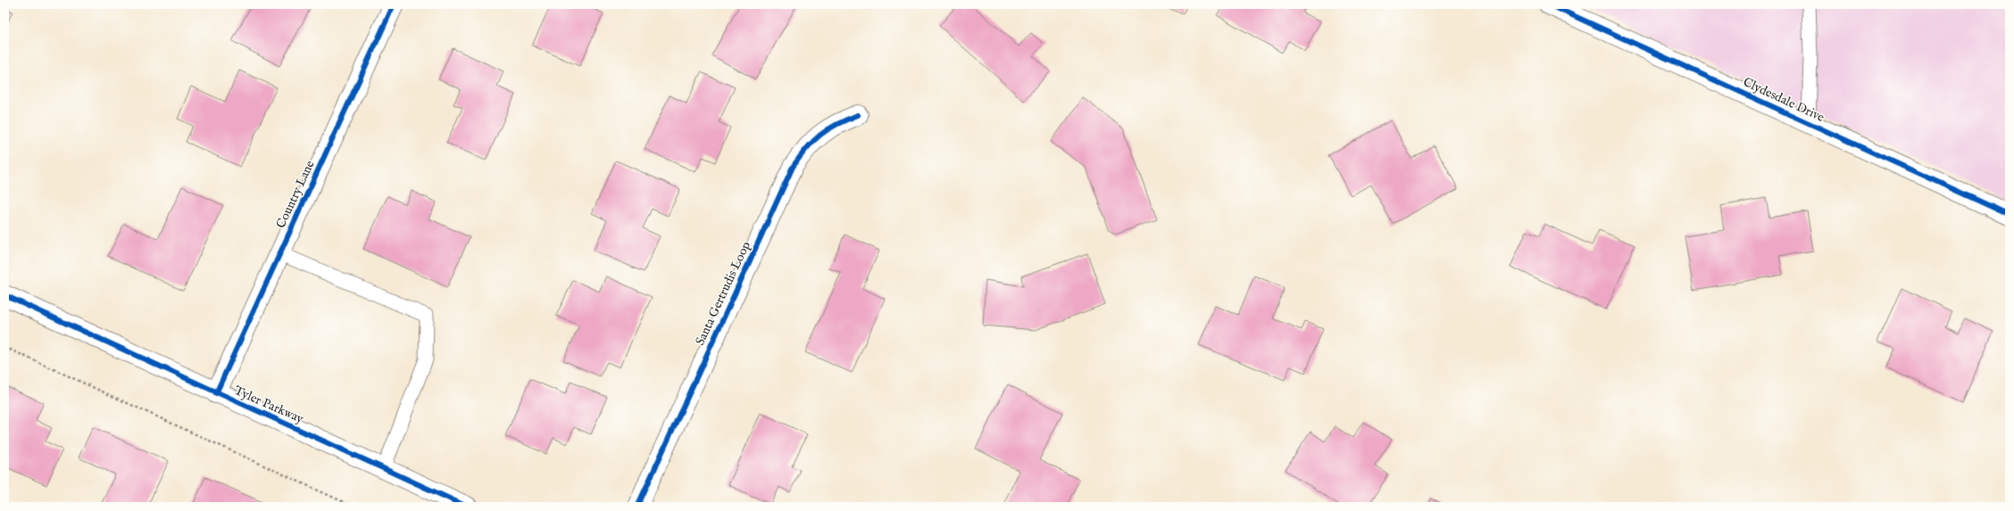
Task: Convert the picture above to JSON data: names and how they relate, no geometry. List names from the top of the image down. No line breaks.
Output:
{"streets":{"street":["Clydesdale Drive","Country Lane","Santa Gertrudis Loop","Tyler Parkway"]},"crossings":[["Country Lane","Tyler Parkway"]]}
